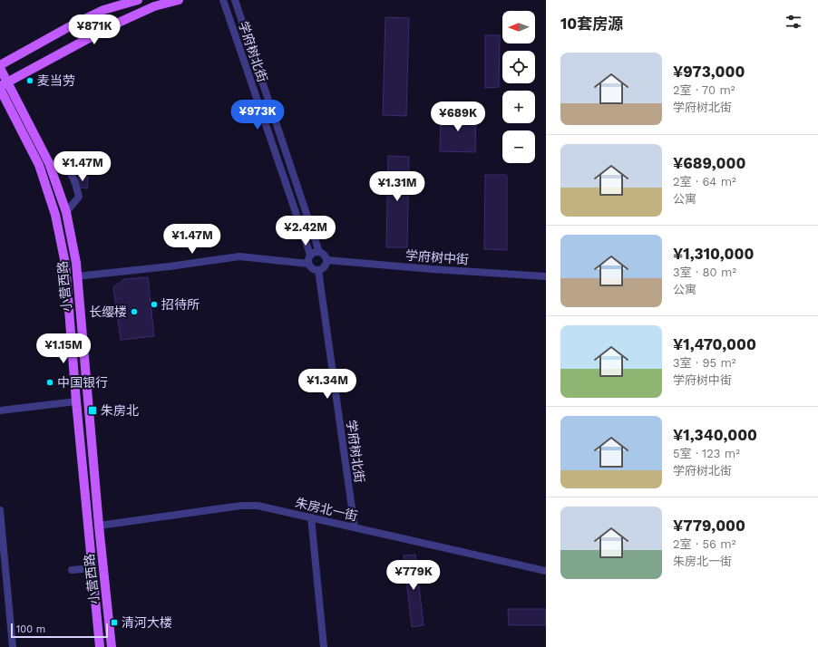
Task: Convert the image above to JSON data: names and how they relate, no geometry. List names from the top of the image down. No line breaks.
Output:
{"streets":{"main road":["小营西路"],"street":["学府树北街","学府树中街","朱房北一街"]},"crossings":[["学府树北街","学府树中街"],["学府树北街","朱房北一街"],["小营西路","朱房北一街"]],"places":{"other":["麦当劳","招待所","长缨楼","中国银行"],"transit":["朱房北","清河大楼"]},"scale_bar":"100 m","north":"left","page":{"heading":"10套房源","map_buttons":["+","−"],"price":["¥871K","¥973K","¥689K","¥1.47M","¥1.31M","¥2.42M","¥1.47M","¥1.15M","¥1.34M","¥779K"],"list":[{"name":"¥973,000","note":"2室 · 70 m² · 学府树北街"},{"name":"¥689,000","note":"2室 · 64 m² · 公寓"},{"name":"¥1,310,000","note":"3室 · 80 m² · 公寓"},{"name":"¥1,470,000","note":"3室 · 95 m² · 学府树中街"},{"name":"¥1,340,000","note":"5室 · 123 m² · 学府树北街"},{"name":"¥779,000","note":"2室 · 56 m² · 朱房北一街"}],"scale":"100 m"}}
